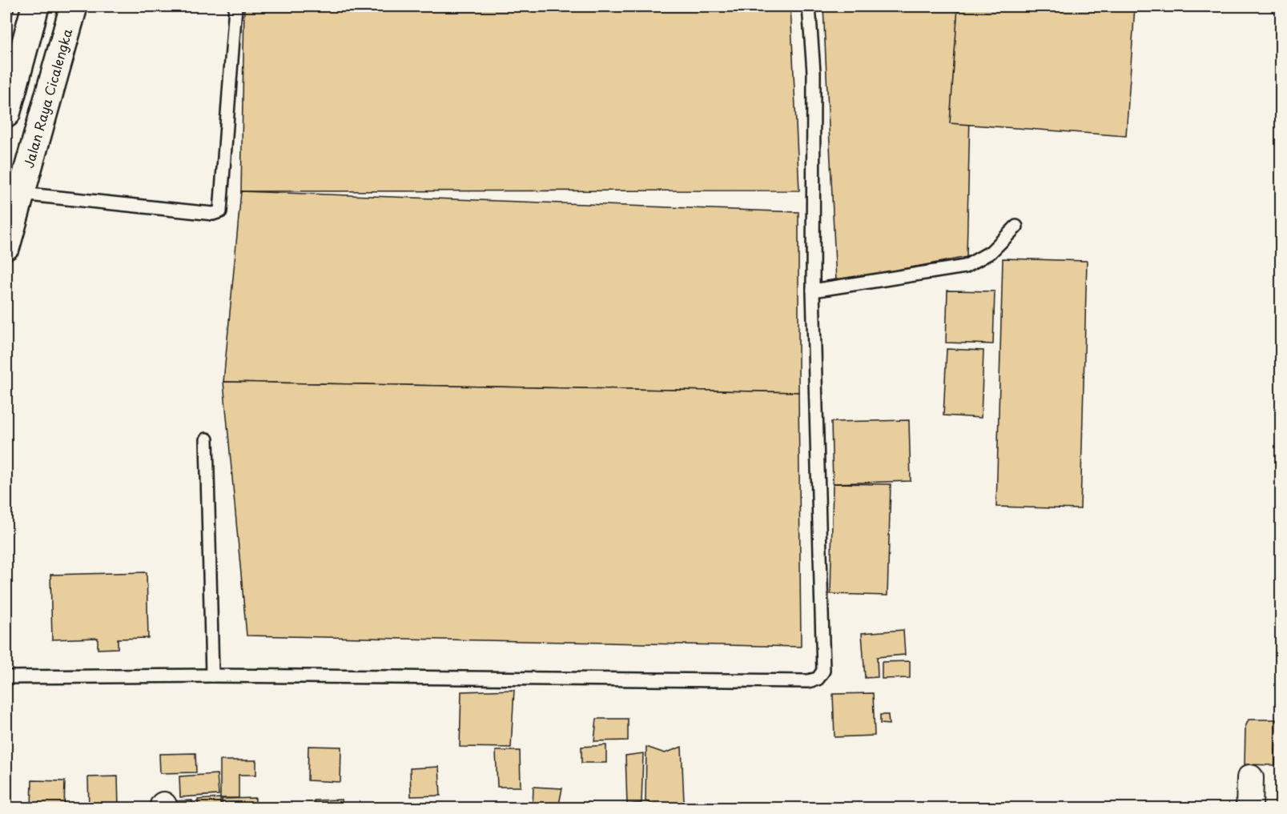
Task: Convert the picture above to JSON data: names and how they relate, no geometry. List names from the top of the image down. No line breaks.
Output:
{"streets":{"highway":["Jalan Raya Cicalengka"]}}
